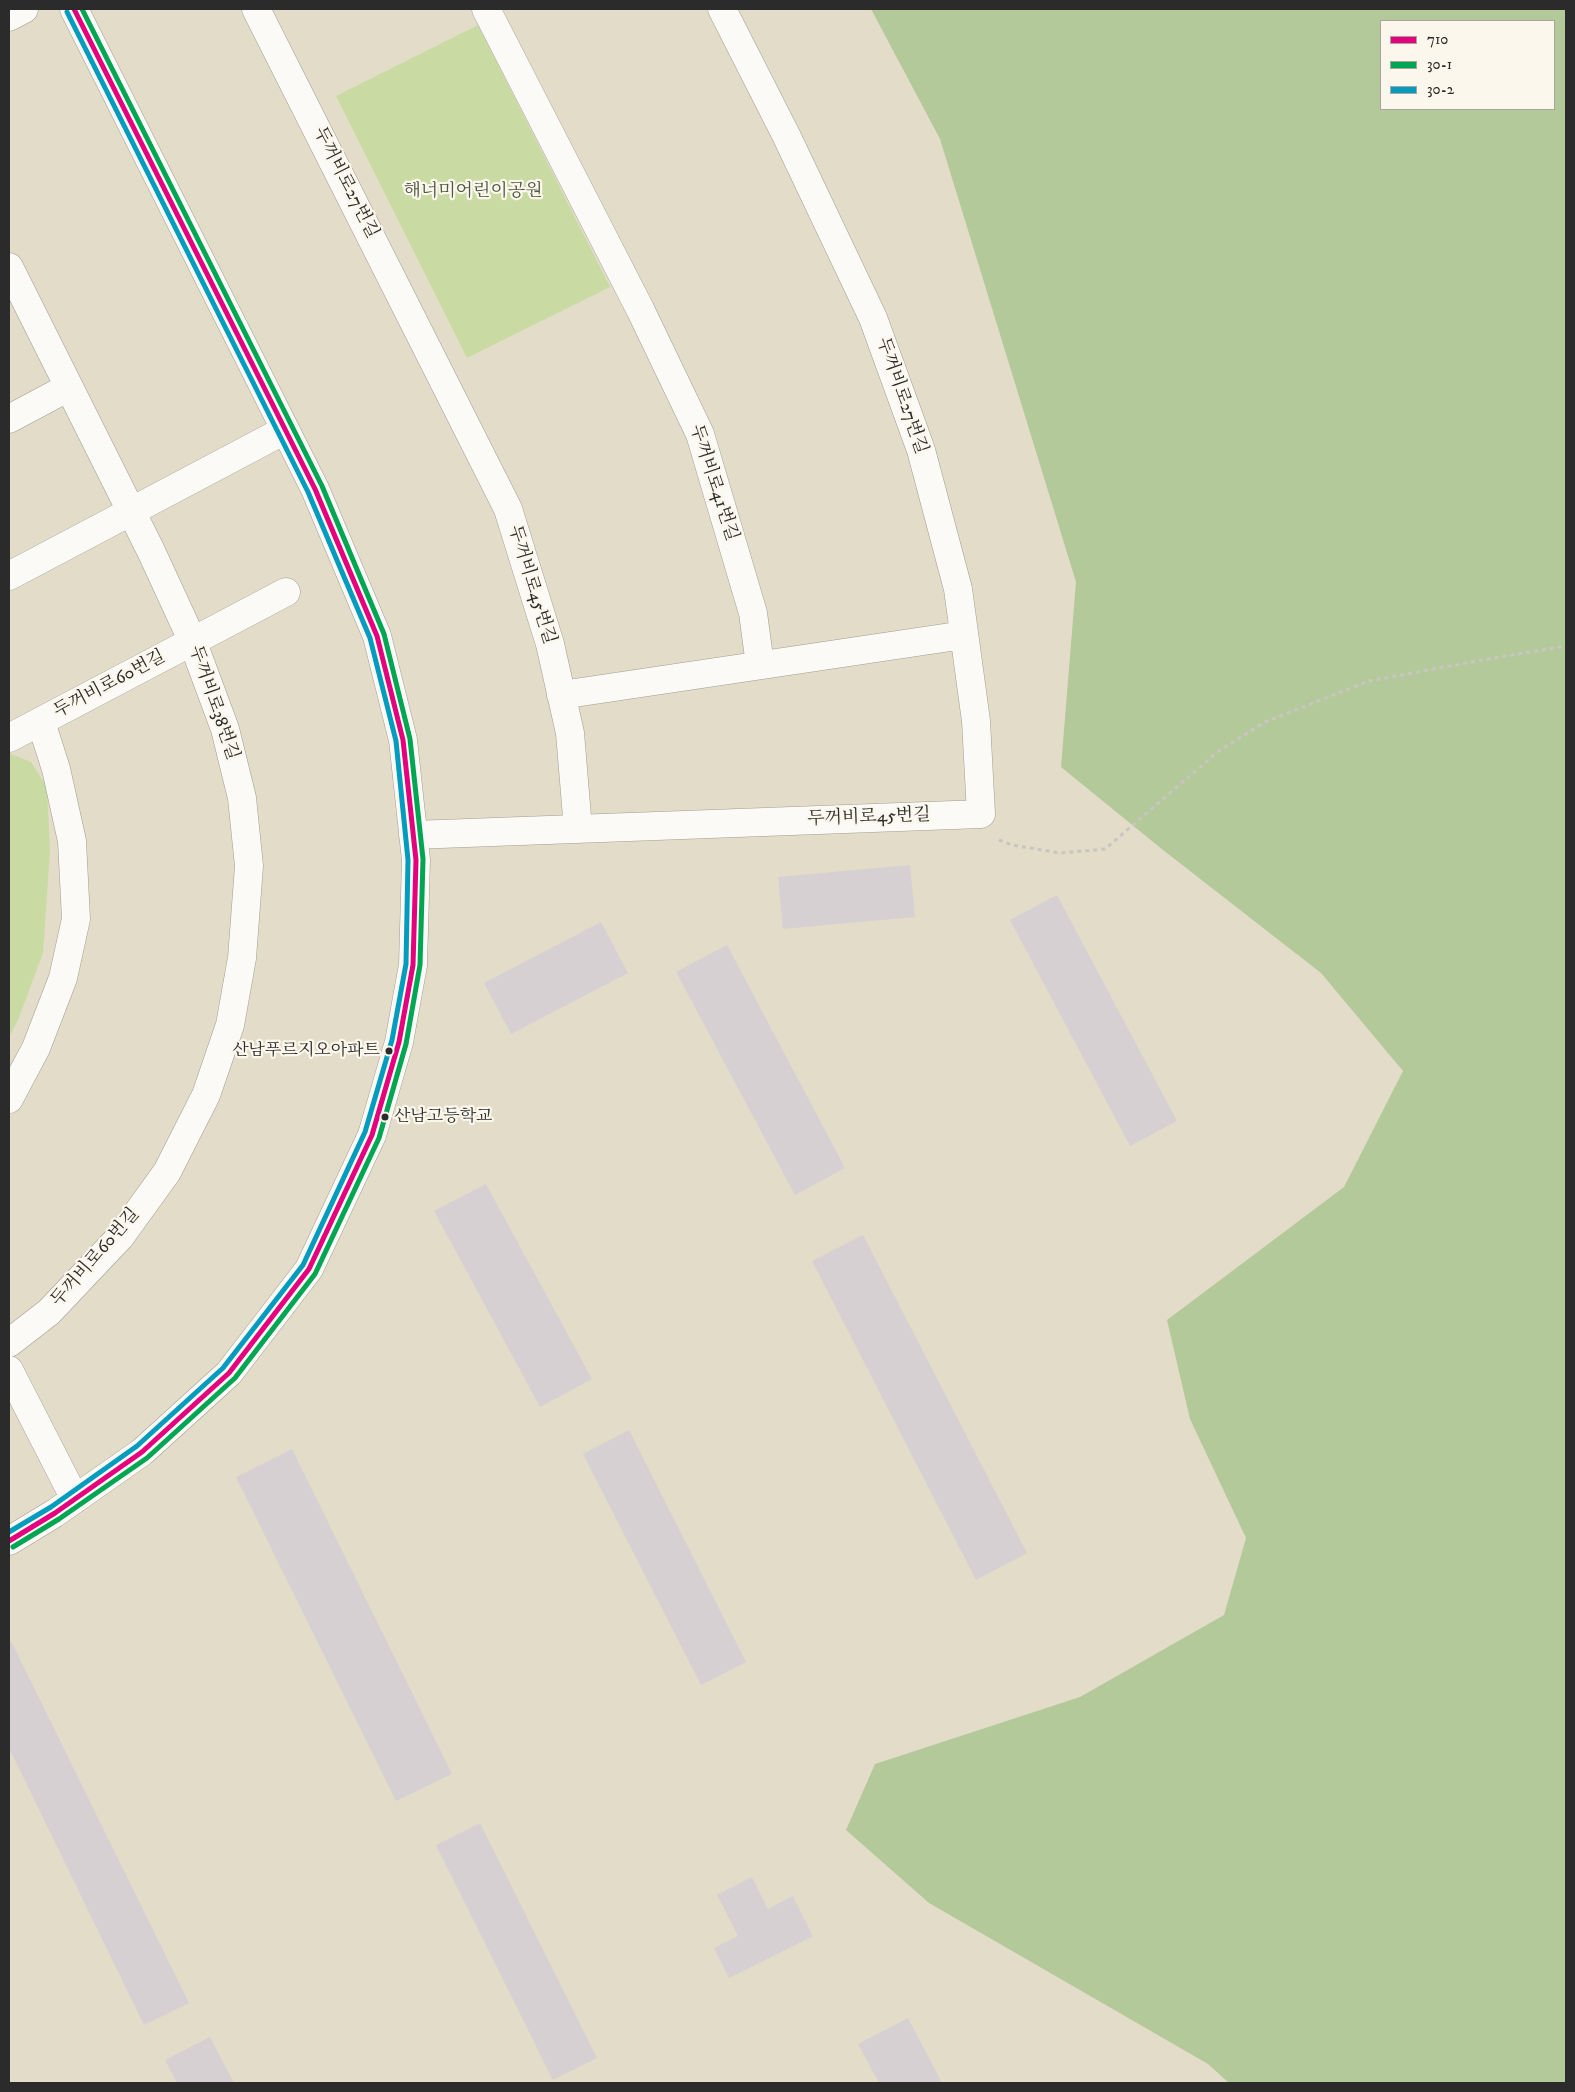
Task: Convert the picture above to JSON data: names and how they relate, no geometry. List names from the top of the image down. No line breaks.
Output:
{"streets":{"street":["두꺼비로27번길","두꺼비로41번길","두꺼비로45번길","두꺼비로60번길","두꺼비로38번길"]},"crossings":[["두꺼비로27번길","두꺼비로45번길"],["두꺼비로60번길","두꺼비로38번길"]],"parks":["해너미어린이공원"],"places":["산남푸르지오아파트","산남고등학교"],"lines":["transit line 710","transit line 30-1","transit line 30-2"],"legend":["710","30-1","30-2"]}
